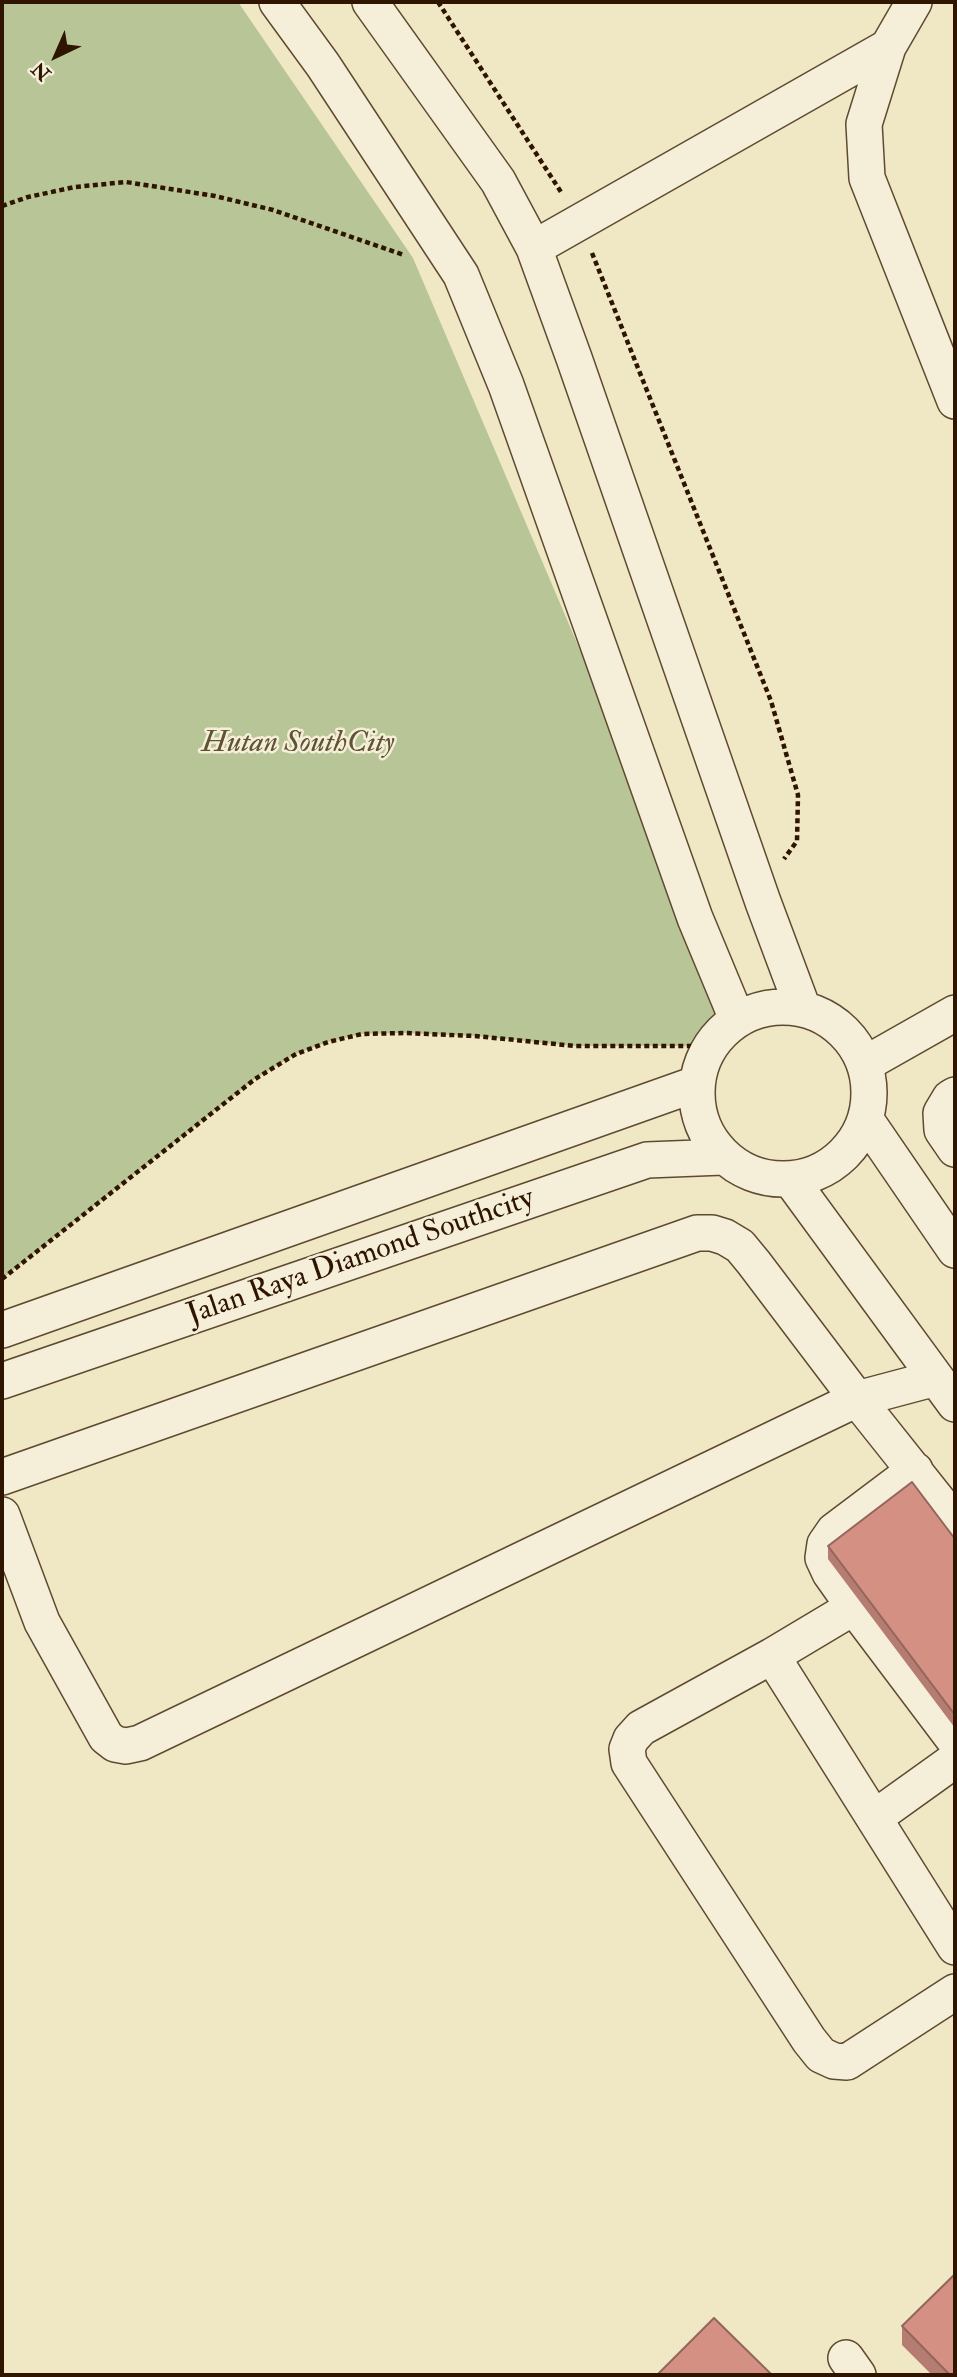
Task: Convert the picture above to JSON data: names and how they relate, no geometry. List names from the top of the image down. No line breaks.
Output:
{"streets":{"street":["Jalan Raya Diamond Southcity"]},"parks":["Hutan SouthCity"],"north":"bottom left"}
